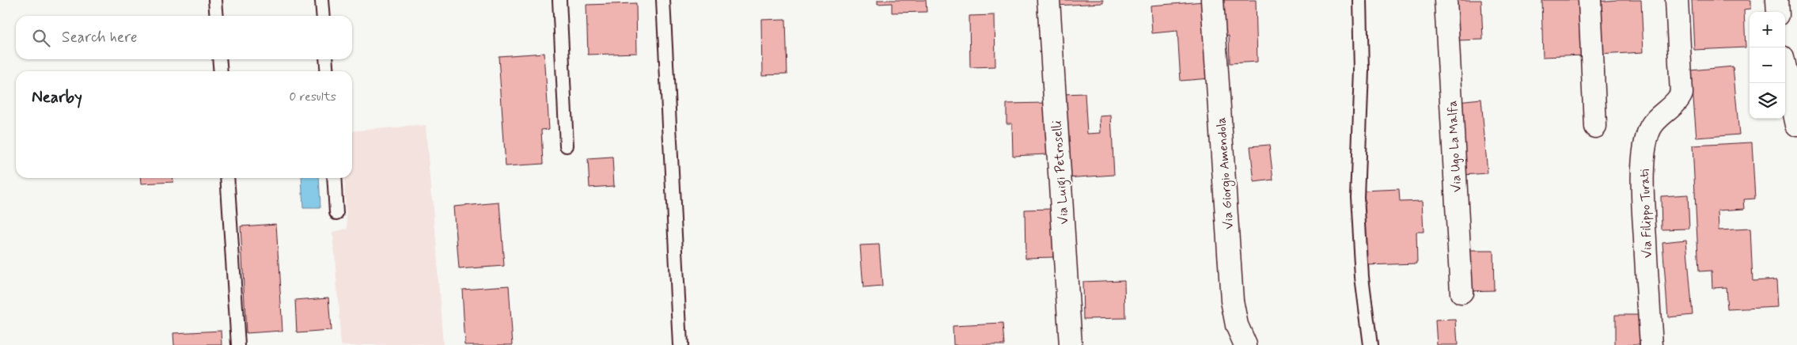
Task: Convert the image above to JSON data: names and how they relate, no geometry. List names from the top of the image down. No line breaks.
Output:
{"streets":{"street":["Via Ugo La Malfa","Via Luigi Petroselli","Via Giorgio Amendola","Via Filippo Turati"]},"page":{"map_buttons":["+","−"],"search":"Search here","heading":["Nearby","0 results"]}}
